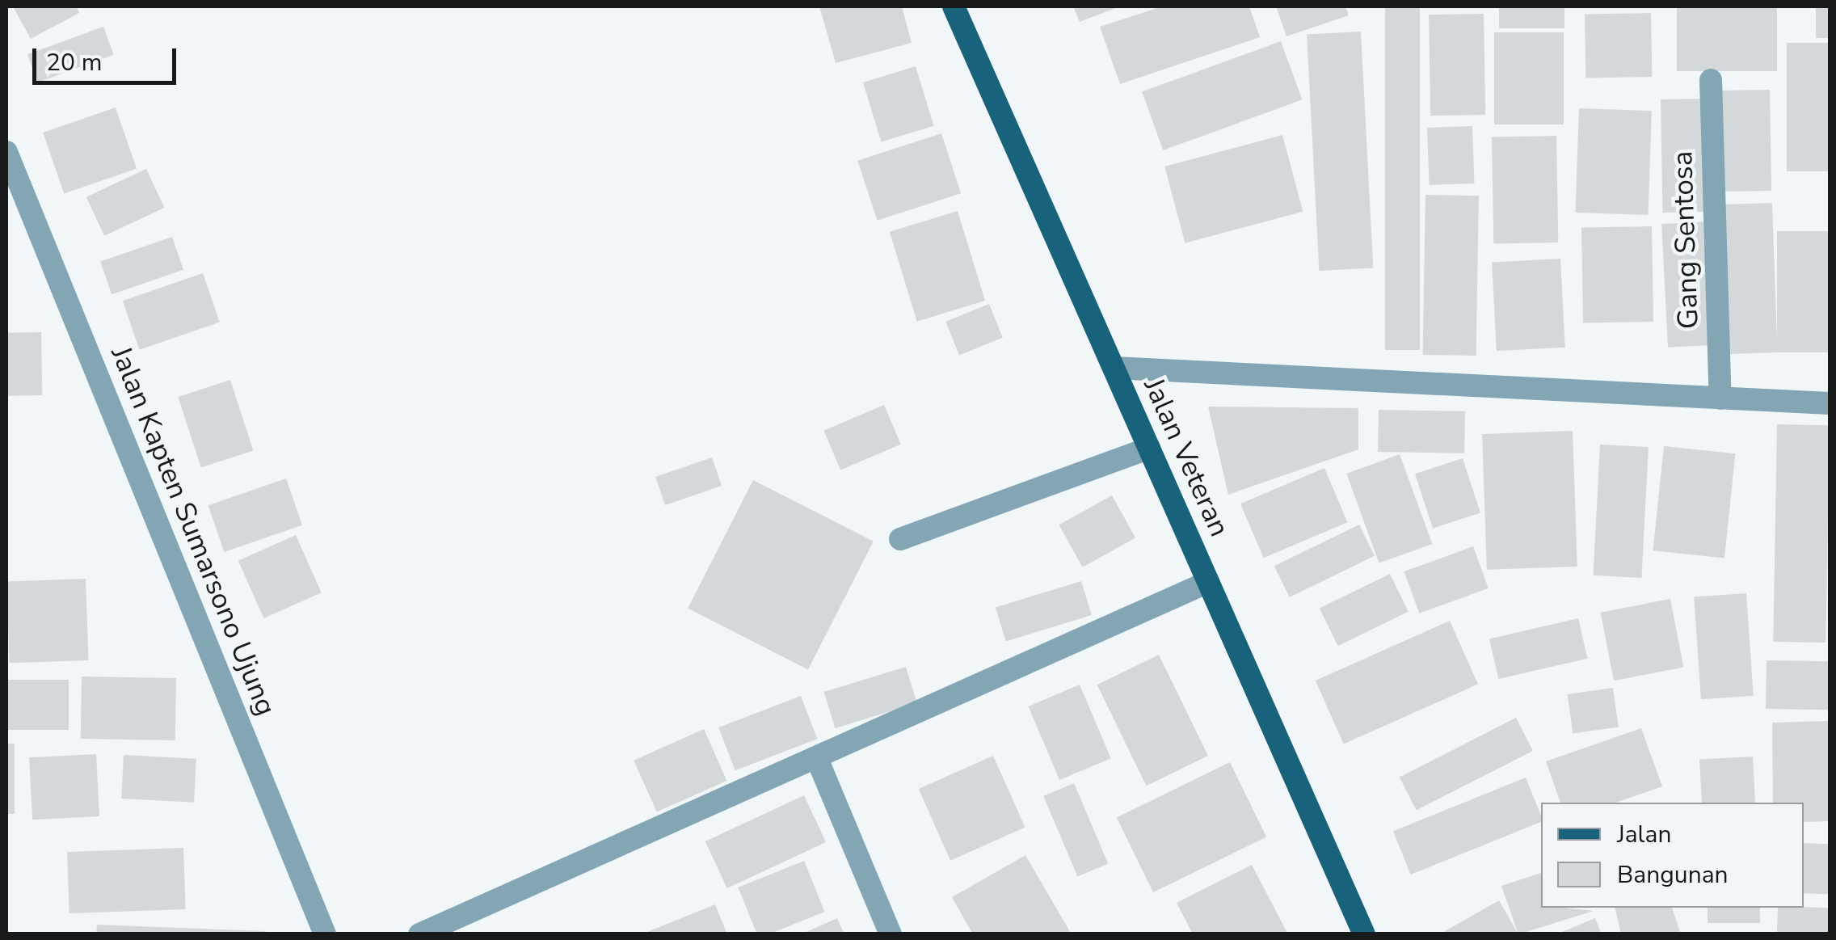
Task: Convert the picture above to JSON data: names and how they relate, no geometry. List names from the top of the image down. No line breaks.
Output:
{"streets":{"main road":["Jalan Veteran"],"street":["Gang Sentosa","Jalan Kapten Sumarsono Ujung"]},"legend":["Jalan","Bangunan"],"scale_bar":"20 m"}
